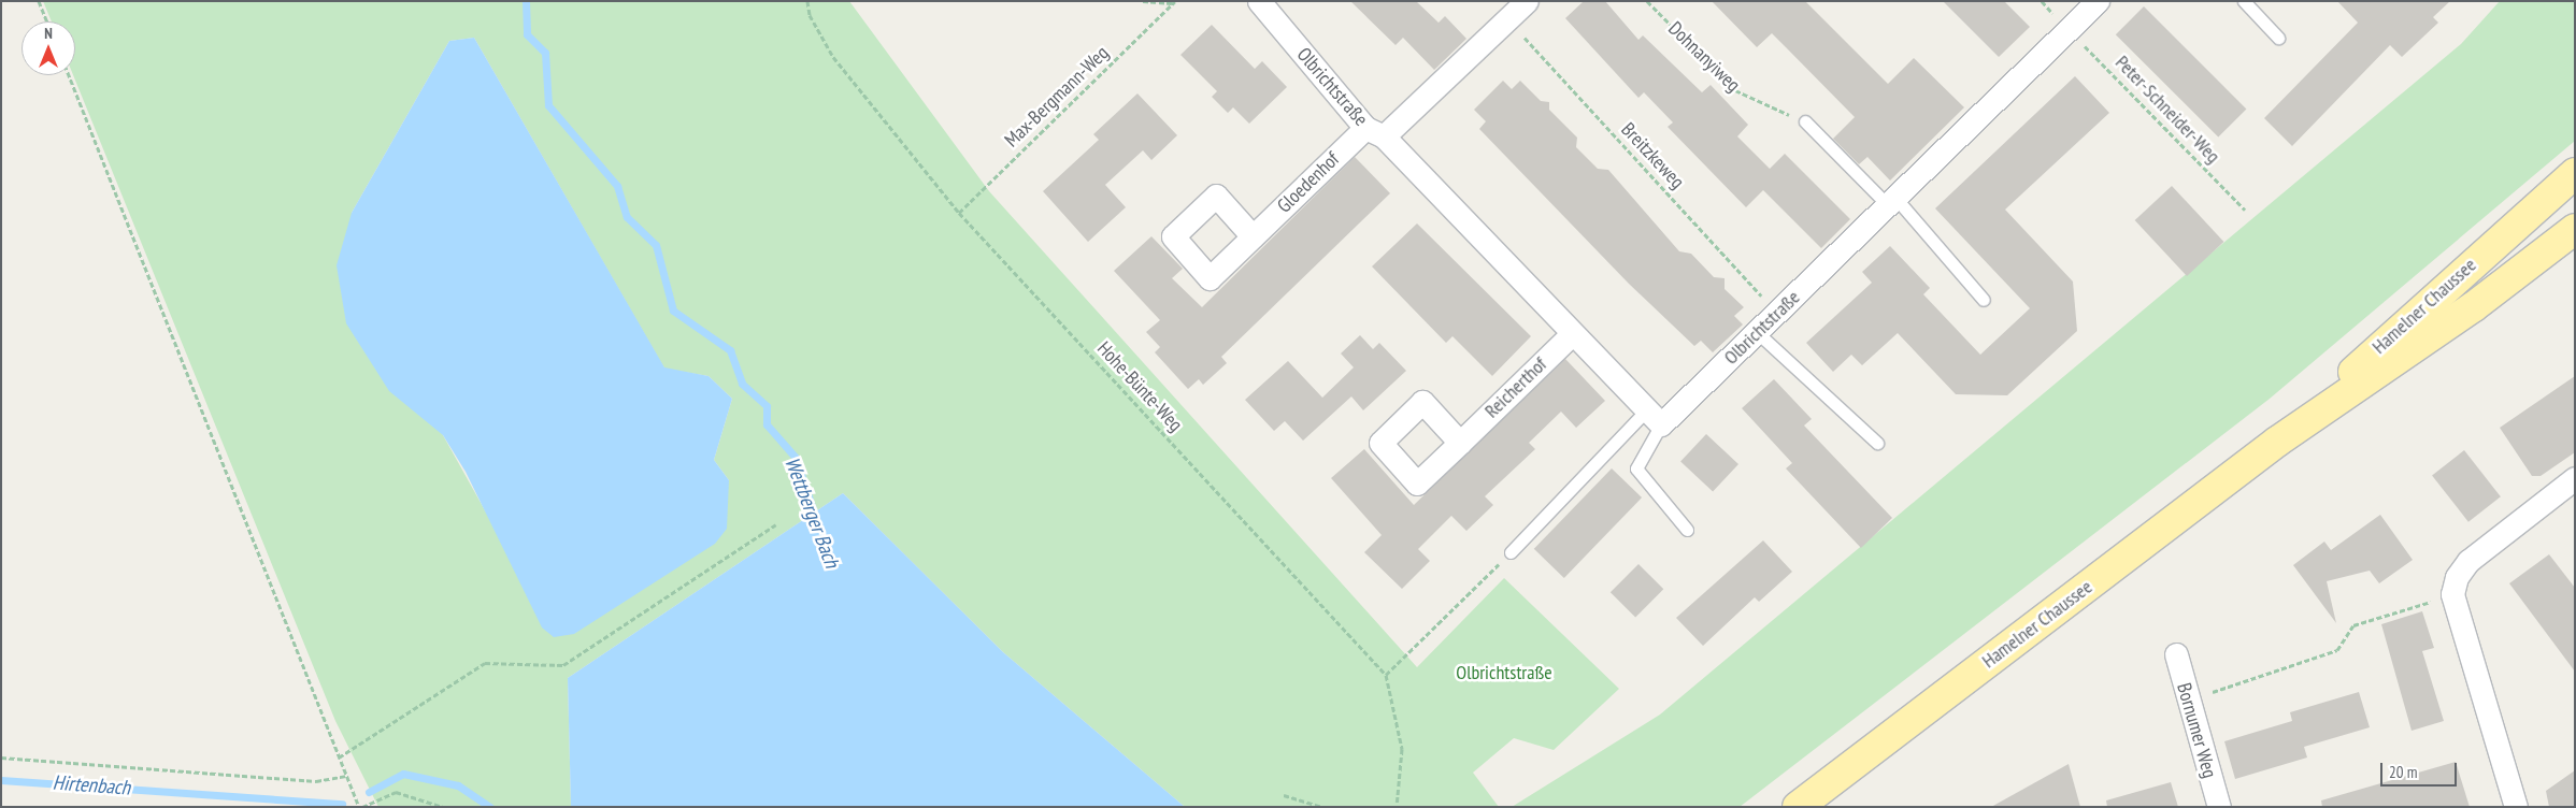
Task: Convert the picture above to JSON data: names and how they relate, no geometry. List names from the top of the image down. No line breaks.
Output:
{"streets":{"main road":["Hamelner Chaussee"],"street":["Olbrichtstraße","Gloedenhof","Reicherthof","Bornumer Weg"],"path":["Dohnanyiweg","Max-Bergmann-Weg","Peter-Schneider-Weg","Breitzkeweg","Hohe-Bünte-Weg"]},"crossings":[["Olbrichtstraße","Peter-Schneider-Weg"],["Olbrichtstraße","Breitzkeweg"],["Olbrichtstraße","Gloedenhof"],["Olbrichtstraße","Reicherthof"],["Max-Bergmann-Weg","Hohe-Bünte-Weg"],["Breitzkeweg","Gloedenhof"]],"water":["Wettberger Bach","Hirtenbach"],"parks":["Olbrichtstraße"],"scale_bar":"20 m","north":"top"}
